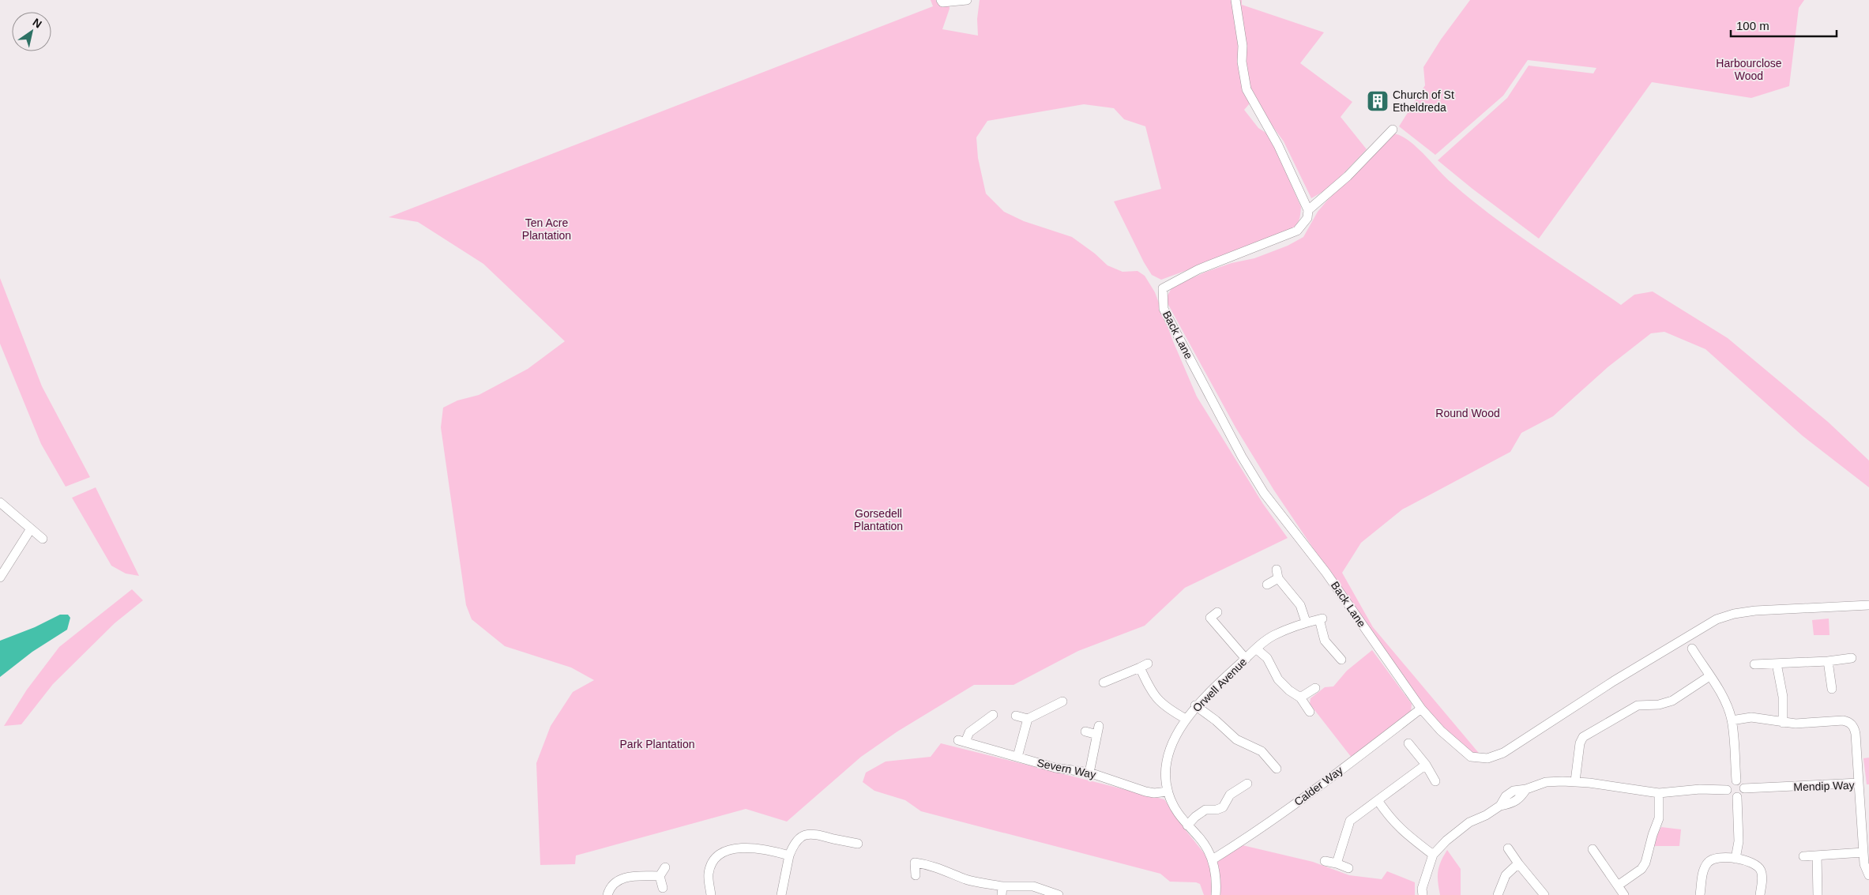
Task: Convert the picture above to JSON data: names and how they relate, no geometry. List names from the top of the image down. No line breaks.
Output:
{"streets":{"street":["Back Lane","Orwell Avenue","Severn Way","Calder Way","Mendip Way"]},"crossings":[["Back Lane","Calder Way"],["Orwell Avenue","Severn Way"],["Orwell Avenue","Calder Way"]],"parks":["Harbourclose Wood","Ten Acre Plantation","Round Wood","Gorsedell Plantation","Park Plantation"],"places":{"building":["Church of St Etheldreda"]},"scale_bar":"100 m","north":"top right"}
